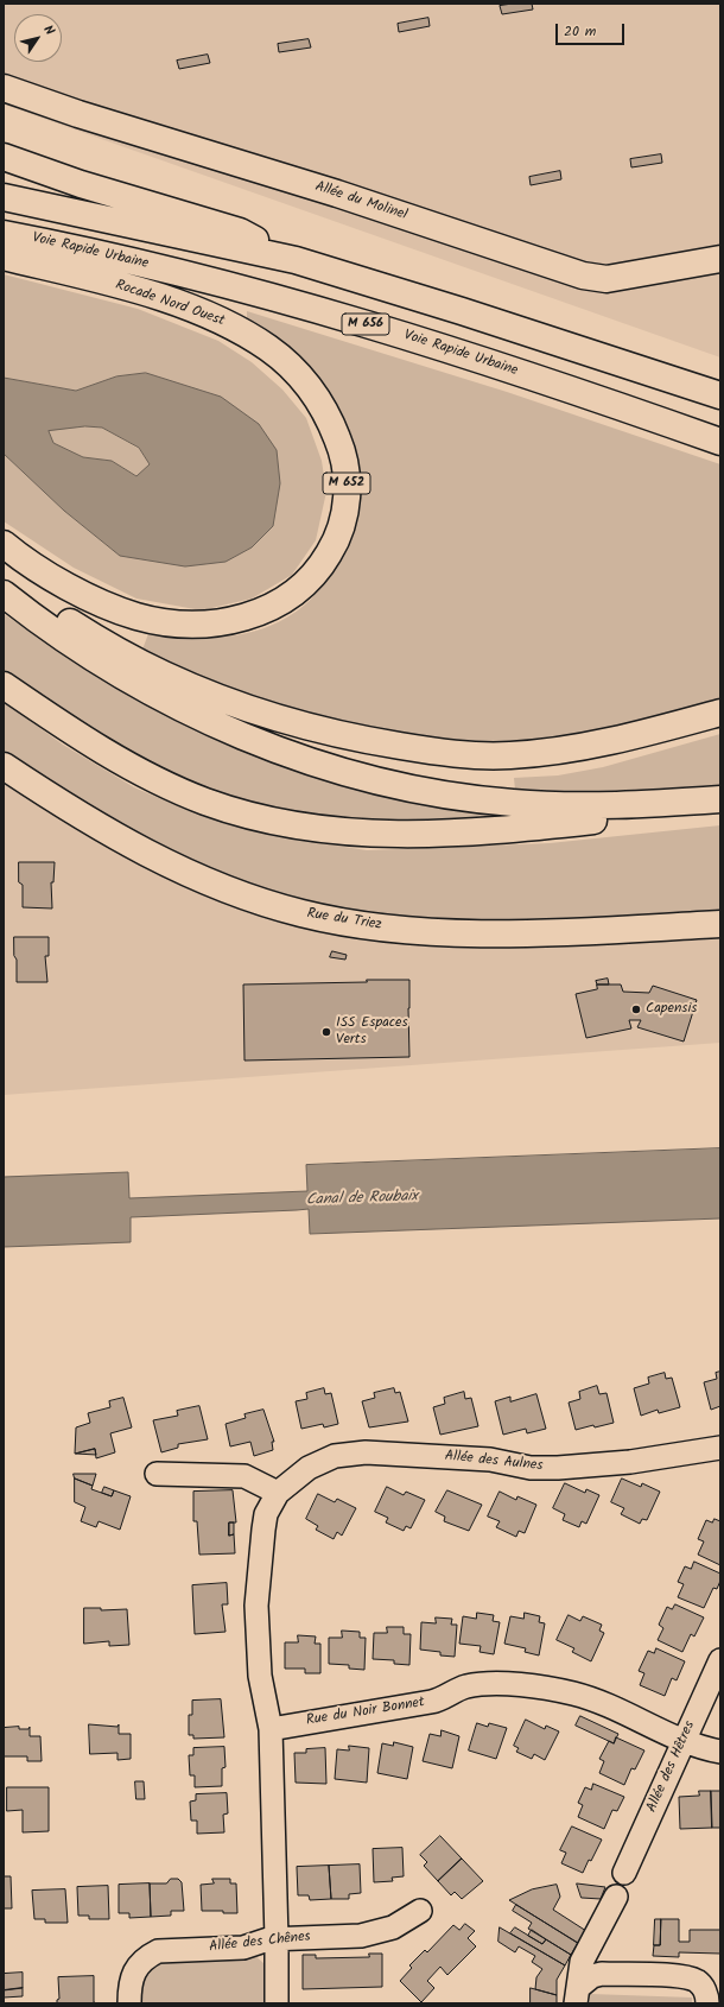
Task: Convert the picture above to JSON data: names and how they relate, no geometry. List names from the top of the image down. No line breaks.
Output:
{"streets":{"main road":["Allée du Molinel","Voie Rapide Urbaine","Rocade Nord Ouest","M 656","M 652","Rue du Triez"],"street":["Allée des Aulnes","Rue du Noir Bonnet","Allée des Hêtres","Allée des Chênes"]},"crossings":[["Allée des Aulnes","Rue du Noir Bonnet"],["Rue du Noir Bonnet","Allée des Hêtres"]],"water":["Canal de Roubaix"],"places":["Capensis","ISS Espaces Verts"],"scale_bar":"20 m","north":"top right"}
